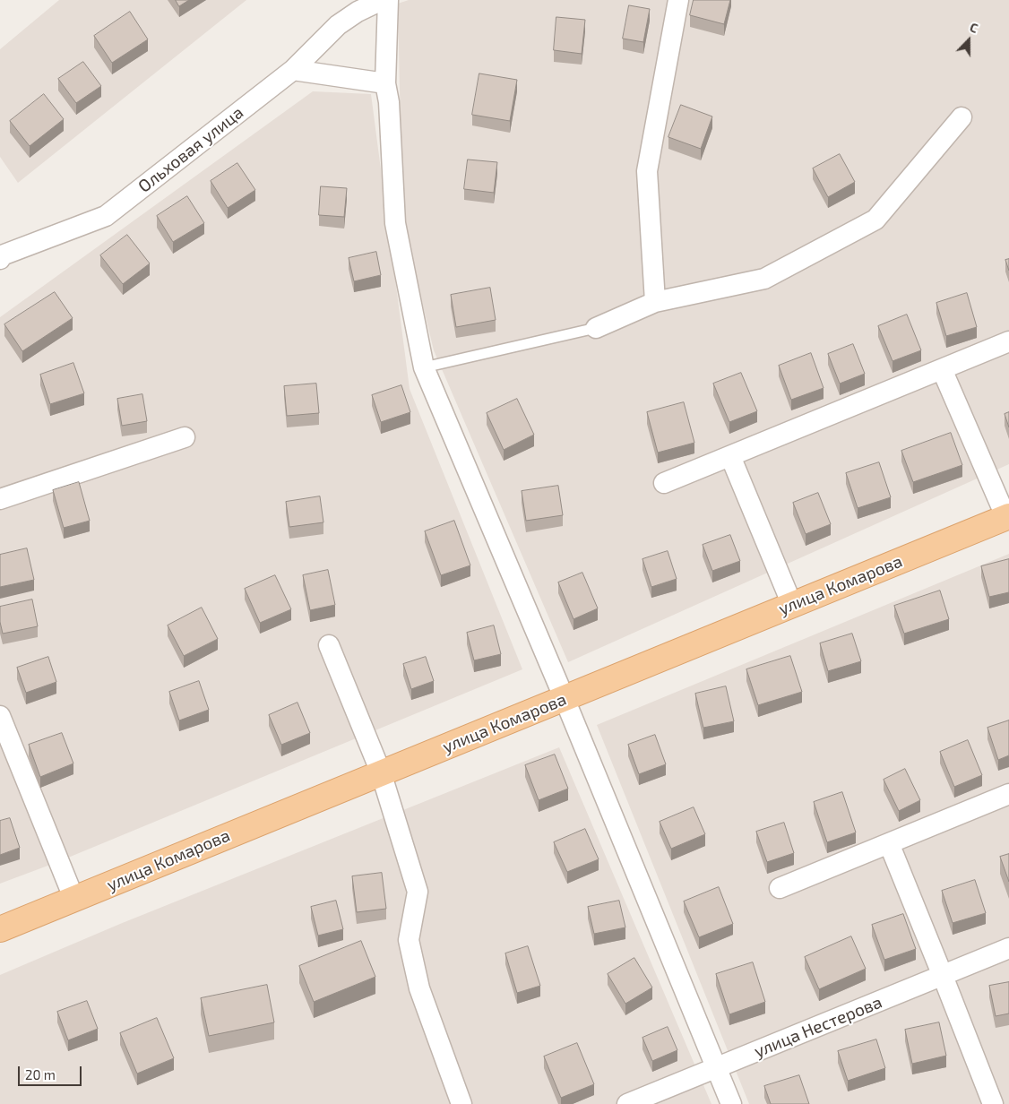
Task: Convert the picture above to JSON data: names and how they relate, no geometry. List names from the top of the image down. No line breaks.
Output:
{"streets":{"main road":["улица Комарова"],"street":["Ольховая улица","улица Нестерова"]},"scale_bar":"20 m","north":"top"}
